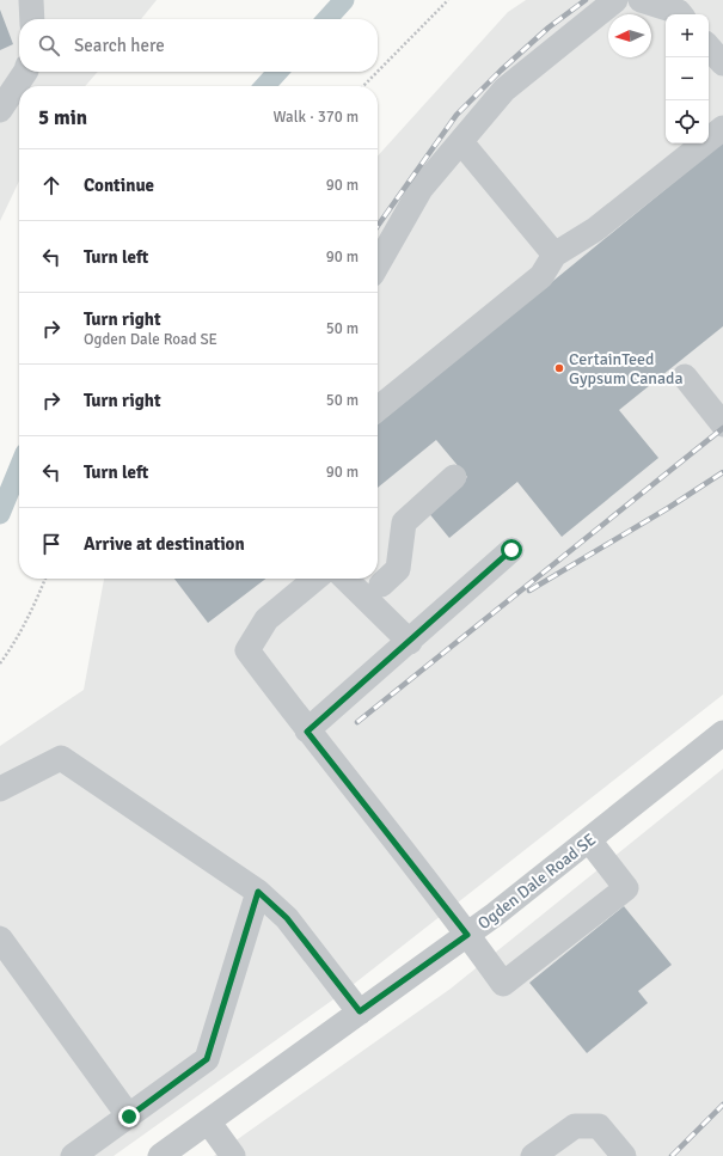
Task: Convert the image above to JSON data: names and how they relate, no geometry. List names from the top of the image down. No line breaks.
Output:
{"streets":{"street":["Ogden Dale Road SE"]},"places":["CertainTeed Gypsum Canada"],"north":"left","page":{"map_buttons":["+","−"],"search":"Search here","heading":["5 min","Walk · 370 m"],"list":[["Continue","90 m"],["Turn left","90 m"],["Turn right","Ogden Dale Road SE","50 m"],["Turn right","50 m"],["Turn left","90 m"],"Arrive at destination"]}}
